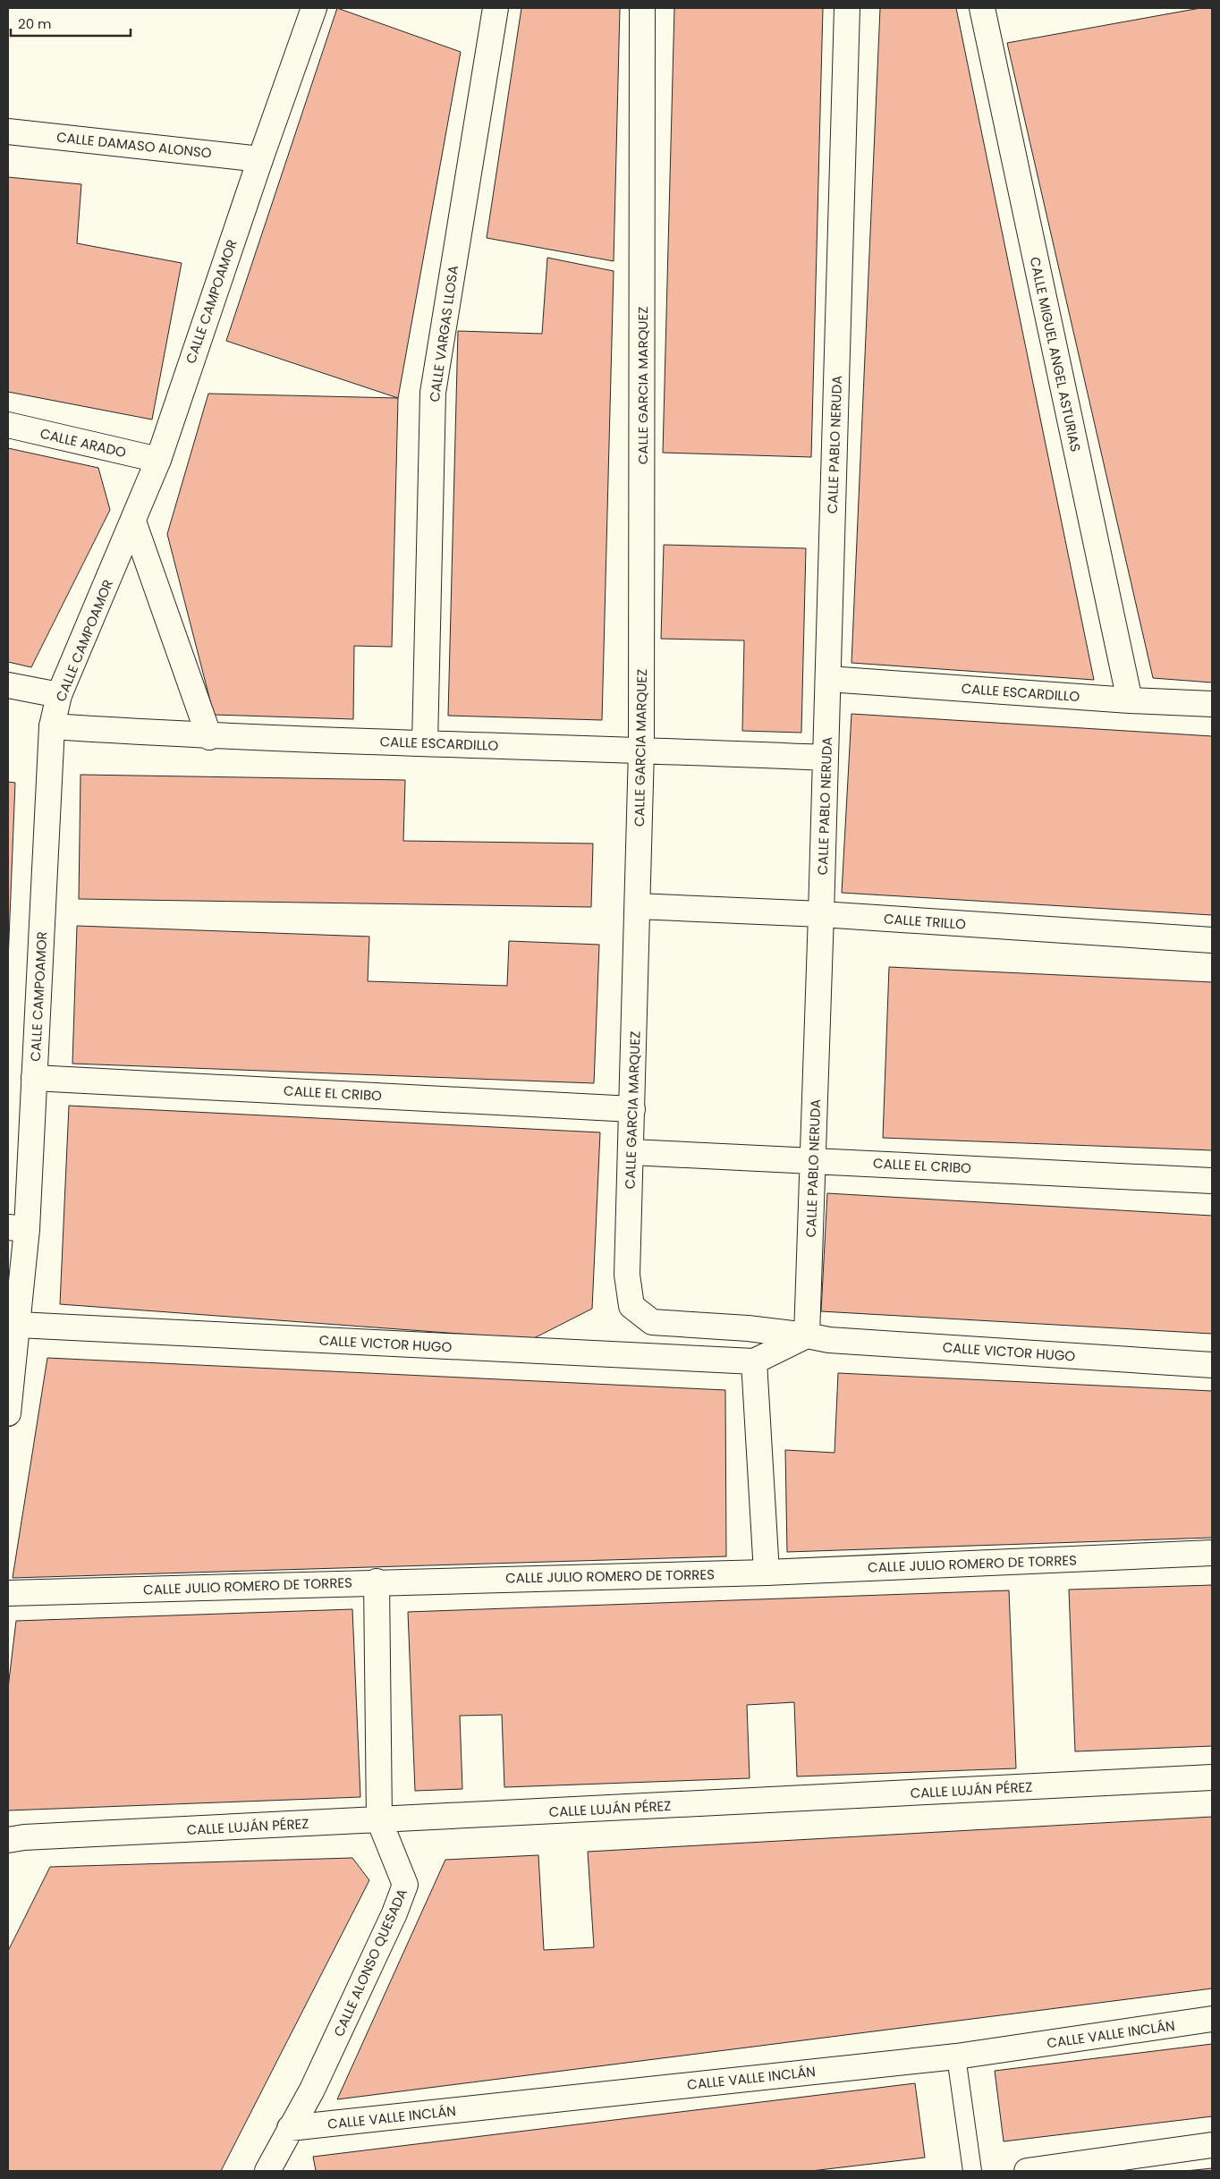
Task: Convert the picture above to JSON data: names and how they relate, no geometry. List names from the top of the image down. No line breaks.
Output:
{"streets":{"street":["CALLE DAMASO ALONSO","CALLE CAMPOAMOR","CALLE VARGAS LLOSA","CALLE MIGUEL ANGEL ASTURIAS","CALLE GARCIA MARQUEZ","CALLE ARADO","CALLE PABLO NERUDA","CALLE ESCARDILLO","CALLE TRILLO","CALLE EL CRIBO","CALLE VICTOR HUGO","CALLE JULIO ROMERO DE TORRES","CALLE LUJÁN PÉREZ","CALLE ALONSO QUESADA","CALLE VALLE INCLÁN"]},"crossings":[["CALLE DAMASO ALONSO","CALLE CAMPOAMOR"],["CALLE CAMPOAMOR","CALLE ARADO"],["CALLE CAMPOAMOR","CALLE ESCARDILLO"],["CALLE CAMPOAMOR","CALLE EL CRIBO"],["CALLE CAMPOAMOR","CALLE VICTOR HUGO"],["CALLE VARGAS LLOSA","CALLE ESCARDILLO"],["CALLE MIGUEL ANGEL ASTURIAS","CALLE ESCARDILLO"],["CALLE GARCIA MARQUEZ","CALLE PABLO NERUDA"],["CALLE GARCIA MARQUEZ","CALLE ESCARDILLO"],["CALLE GARCIA MARQUEZ","CALLE TRILLO"],["CALLE GARCIA MARQUEZ","CALLE EL CRIBO"],["CALLE GARCIA MARQUEZ","CALLE VICTOR HUGO"],["CALLE PABLO NERUDA","CALLE ESCARDILLO"],["CALLE PABLO NERUDA","CALLE TRILLO"],["CALLE PABLO NERUDA","CALLE EL CRIBO"],["CALLE PABLO NERUDA","CALLE VICTOR HUGO"],["CALLE JULIO ROMERO DE TORRES","CALLE ALONSO QUESADA"],["CALLE LUJÁN PÉREZ","CALLE ALONSO QUESADA"],["CALLE ALONSO QUESADA","CALLE VALLE INCLÁN"]],"scale_bar":"20 m"}
